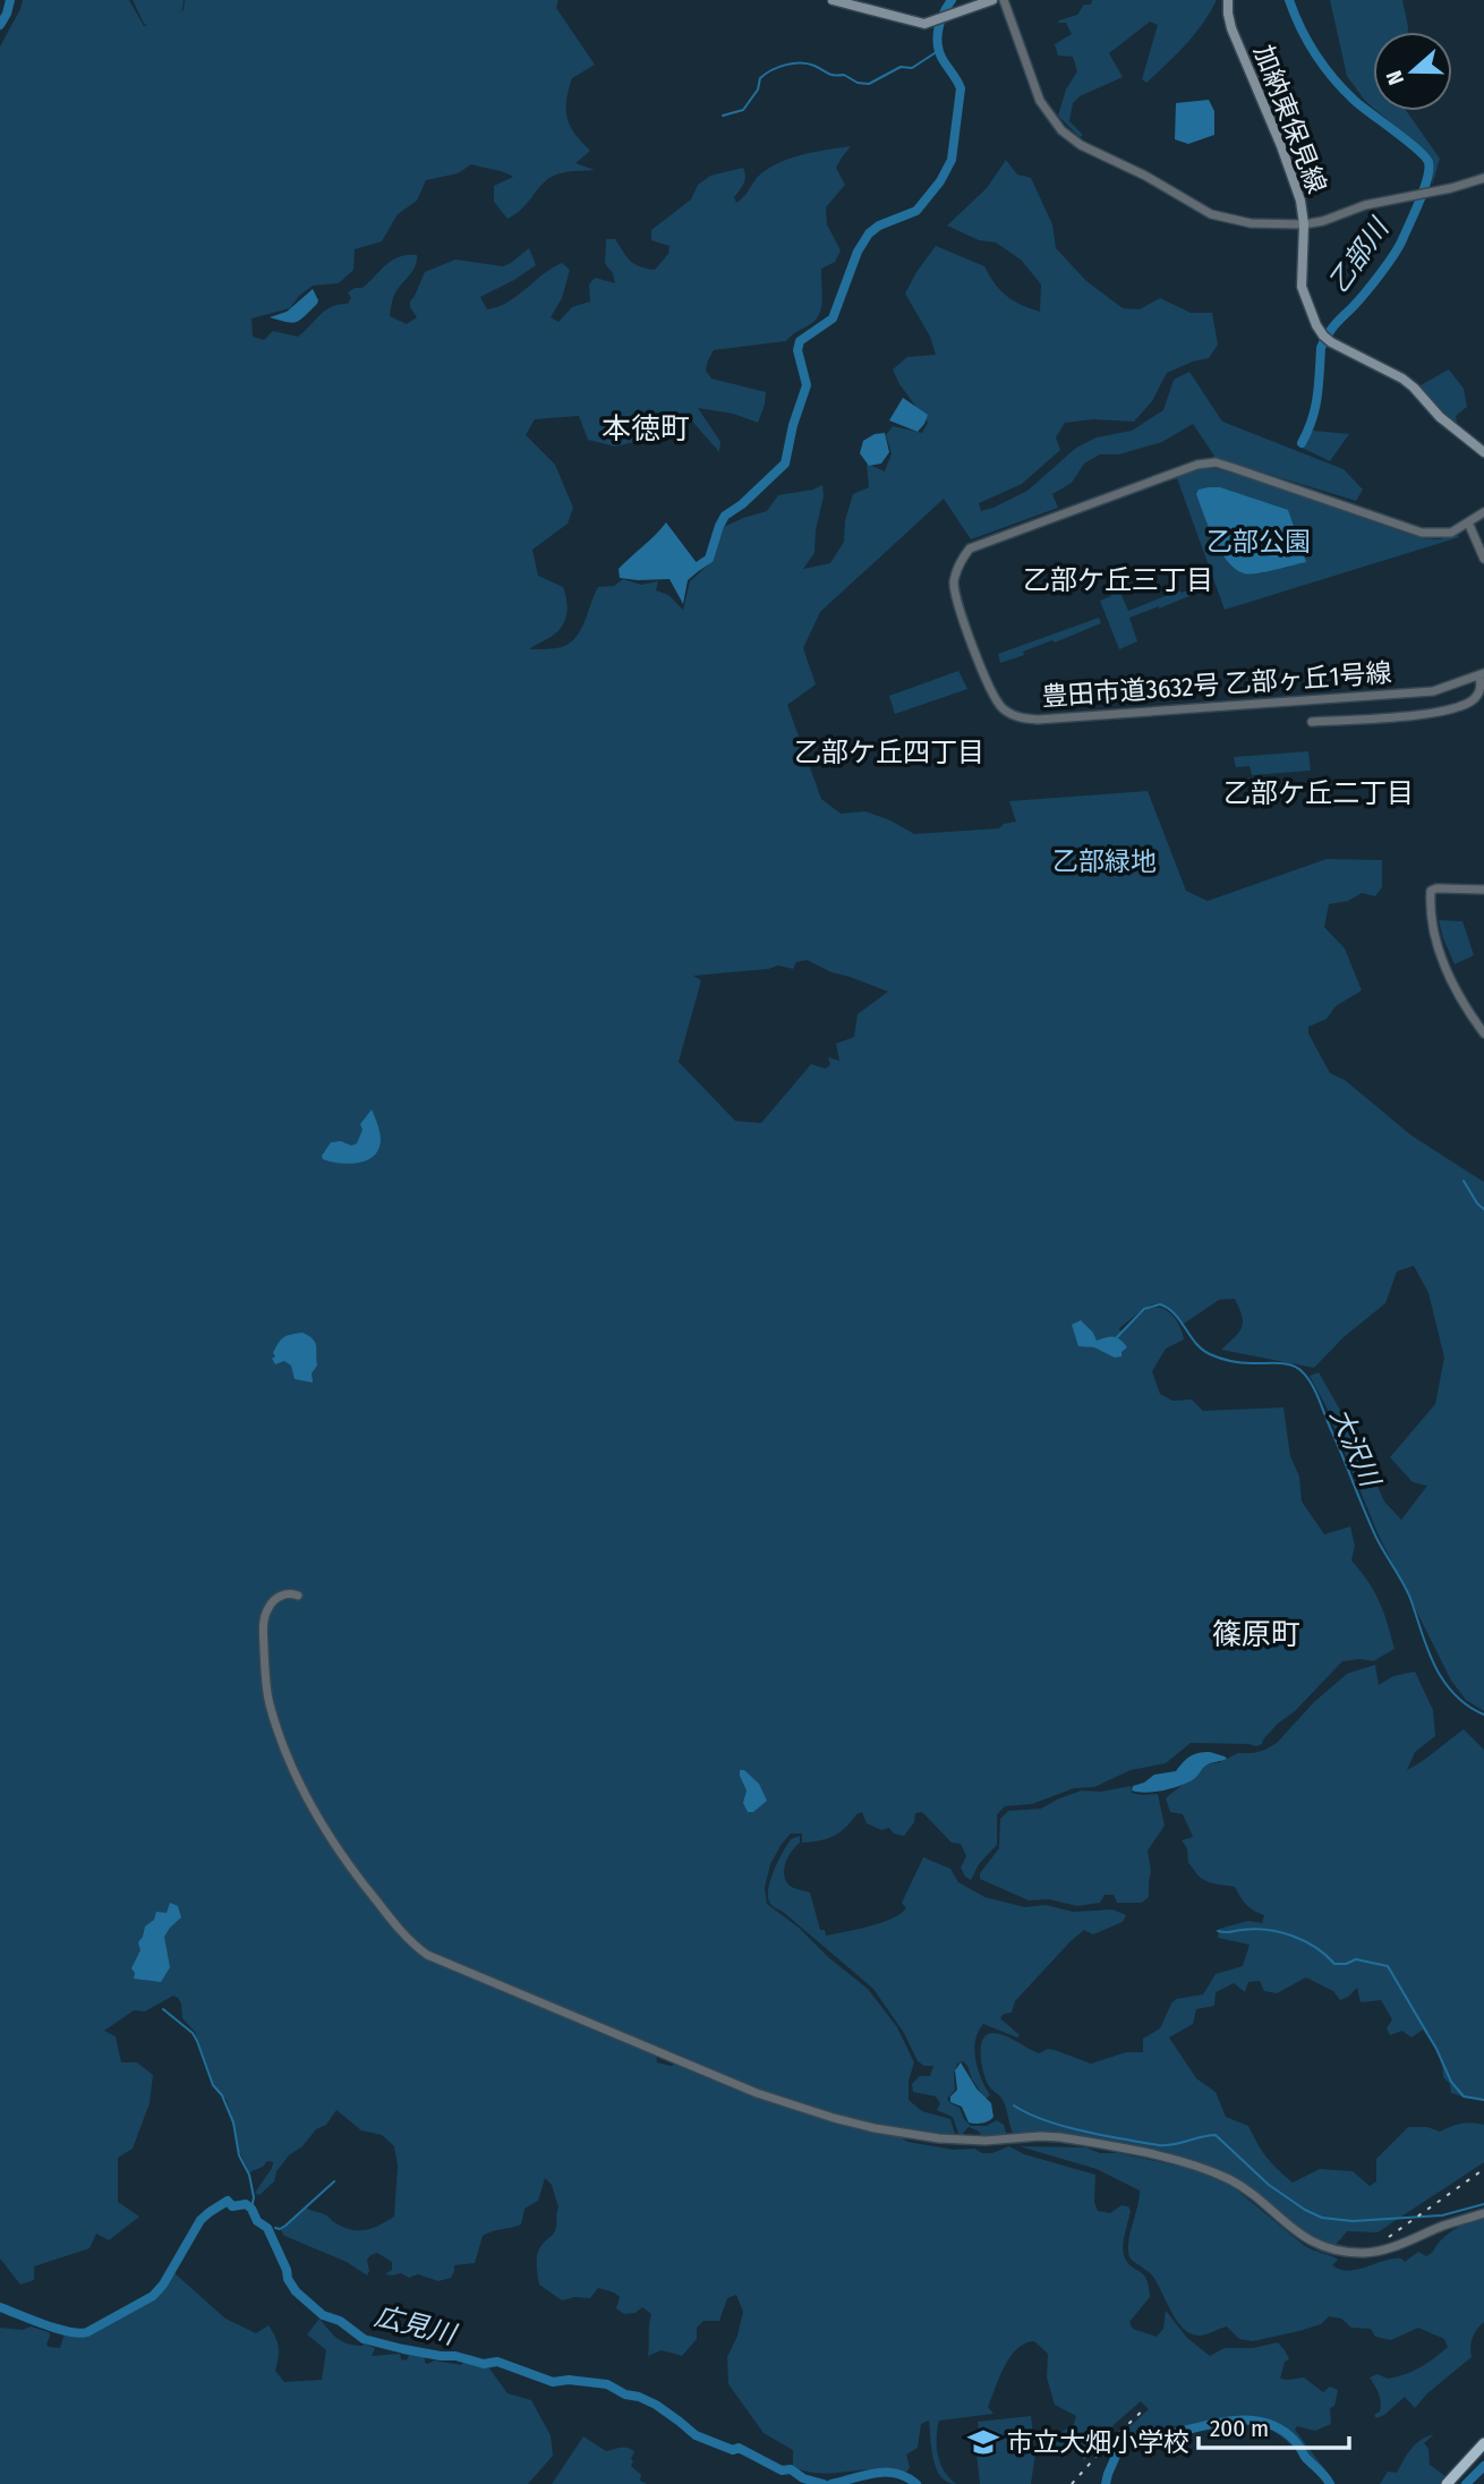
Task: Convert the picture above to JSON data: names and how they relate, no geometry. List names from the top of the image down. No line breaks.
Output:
{"streets":{"main road":["加納東保見線"],"street":["豊田市道3632号 乙部ヶ丘1号線"]},"districts":["本徳町","乙部ケ丘三丁目","乙部ケ丘四丁目","乙部ケ丘二丁目","篠原町"],"water":["乙部川","大沢川","広見川"],"parks":["乙部公園","乙部緑地"],"places":{"school or university":["市立大畑小学校"]},"scale_bar":"200 m","north":"left"}
